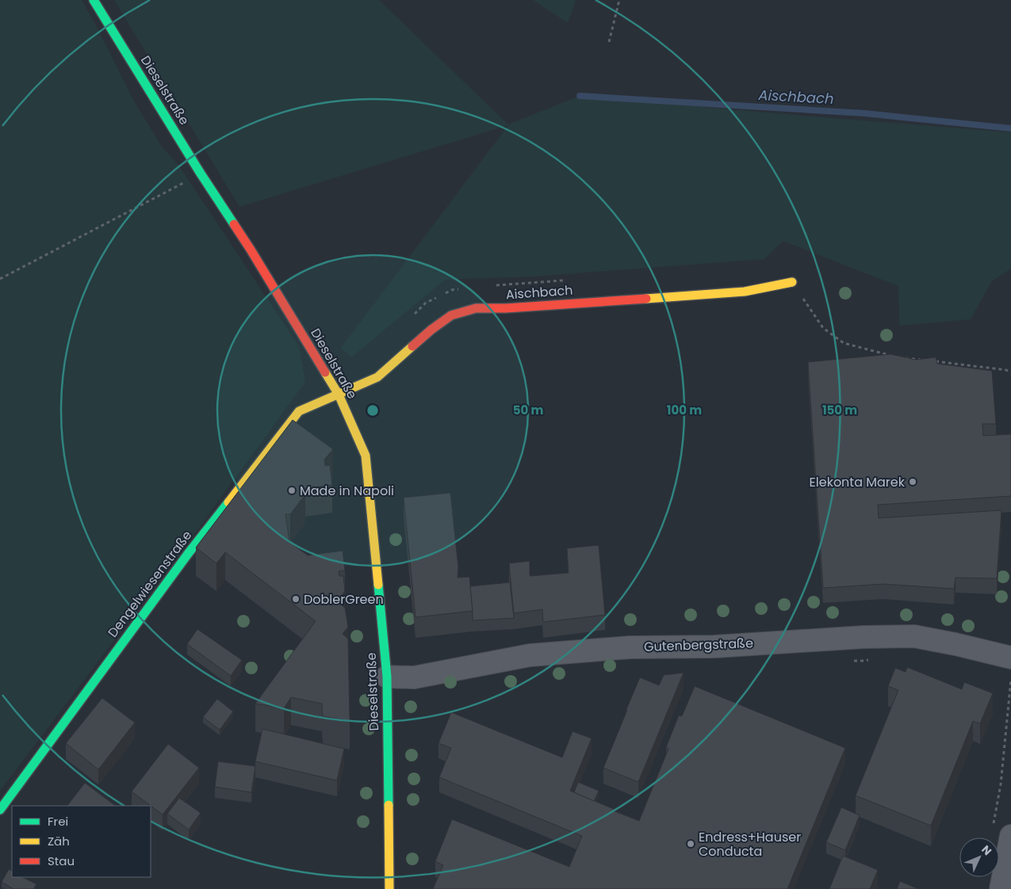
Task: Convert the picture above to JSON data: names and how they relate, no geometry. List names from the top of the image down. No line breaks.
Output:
{"streets":{"street":["Dieselstraße","Aischbach","Dengelwiesenstraße","Gutenbergstraße"]},"crossings":[["Dieselstraße","Aischbach"],["Dieselstraße","Dengelwiesenstraße"],["Dieselstraße","Gutenbergstraße"],["Aischbach","Dengelwiesenstraße"]],"water":["Aischbach"],"places":["Elekonta Marek","Made in Napoli","DoblerGreen","Endress+Hauser Conducta"],"legend":["Frei","Zäh","Stau"],"north":"top right","rings":["50 m","100 m","150 m"]}
